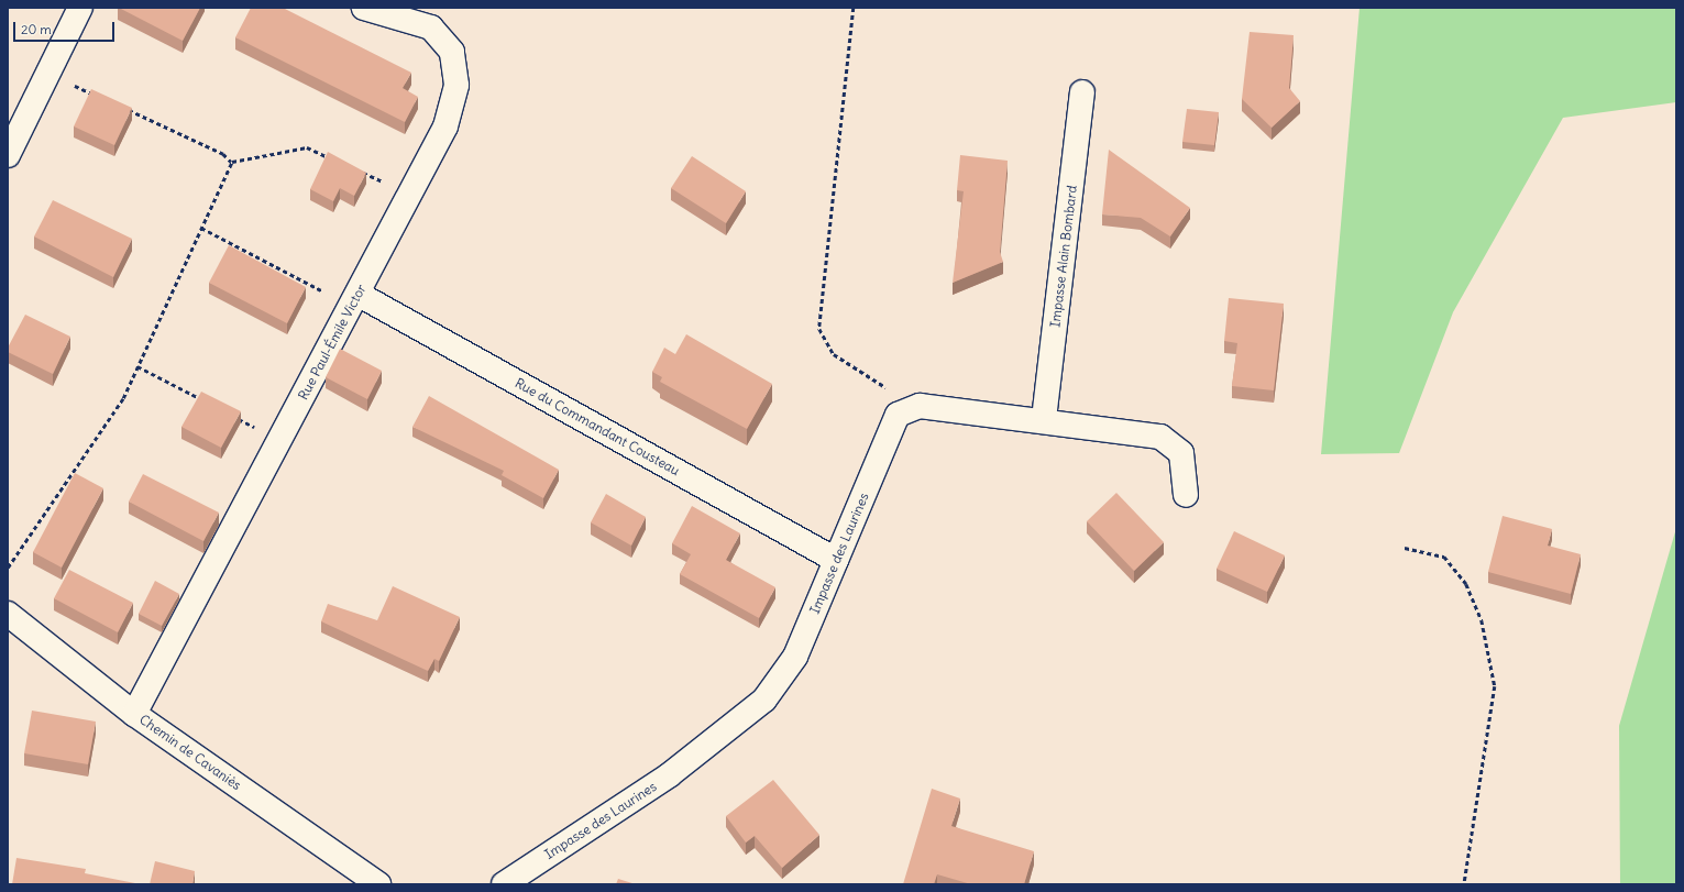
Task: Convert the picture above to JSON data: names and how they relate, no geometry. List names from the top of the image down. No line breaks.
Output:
{"streets":{"street":["Impasse Alain Bombard","Rue Paul-Émile Victor","Rue du Commandant Cousteau","Impasse des Laurines","Chemin de Cavaniès"]},"crossings":[["Rue Paul-Émile Victor","Rue du Commandant Cousteau"],["Rue Paul-Émile Victor","Chemin de Cavaniès"],["Rue du Commandant Cousteau","Impasse des Laurines"]],"scale_bar":"20 m"}
